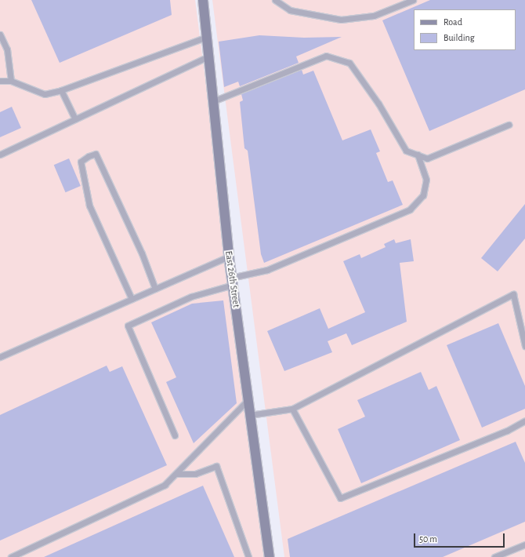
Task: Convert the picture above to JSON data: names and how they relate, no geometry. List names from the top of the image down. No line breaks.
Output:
{"streets":{"street":["East 26th Street"]},"legend":["Road","Building"],"scale_bar":"50 m"}
